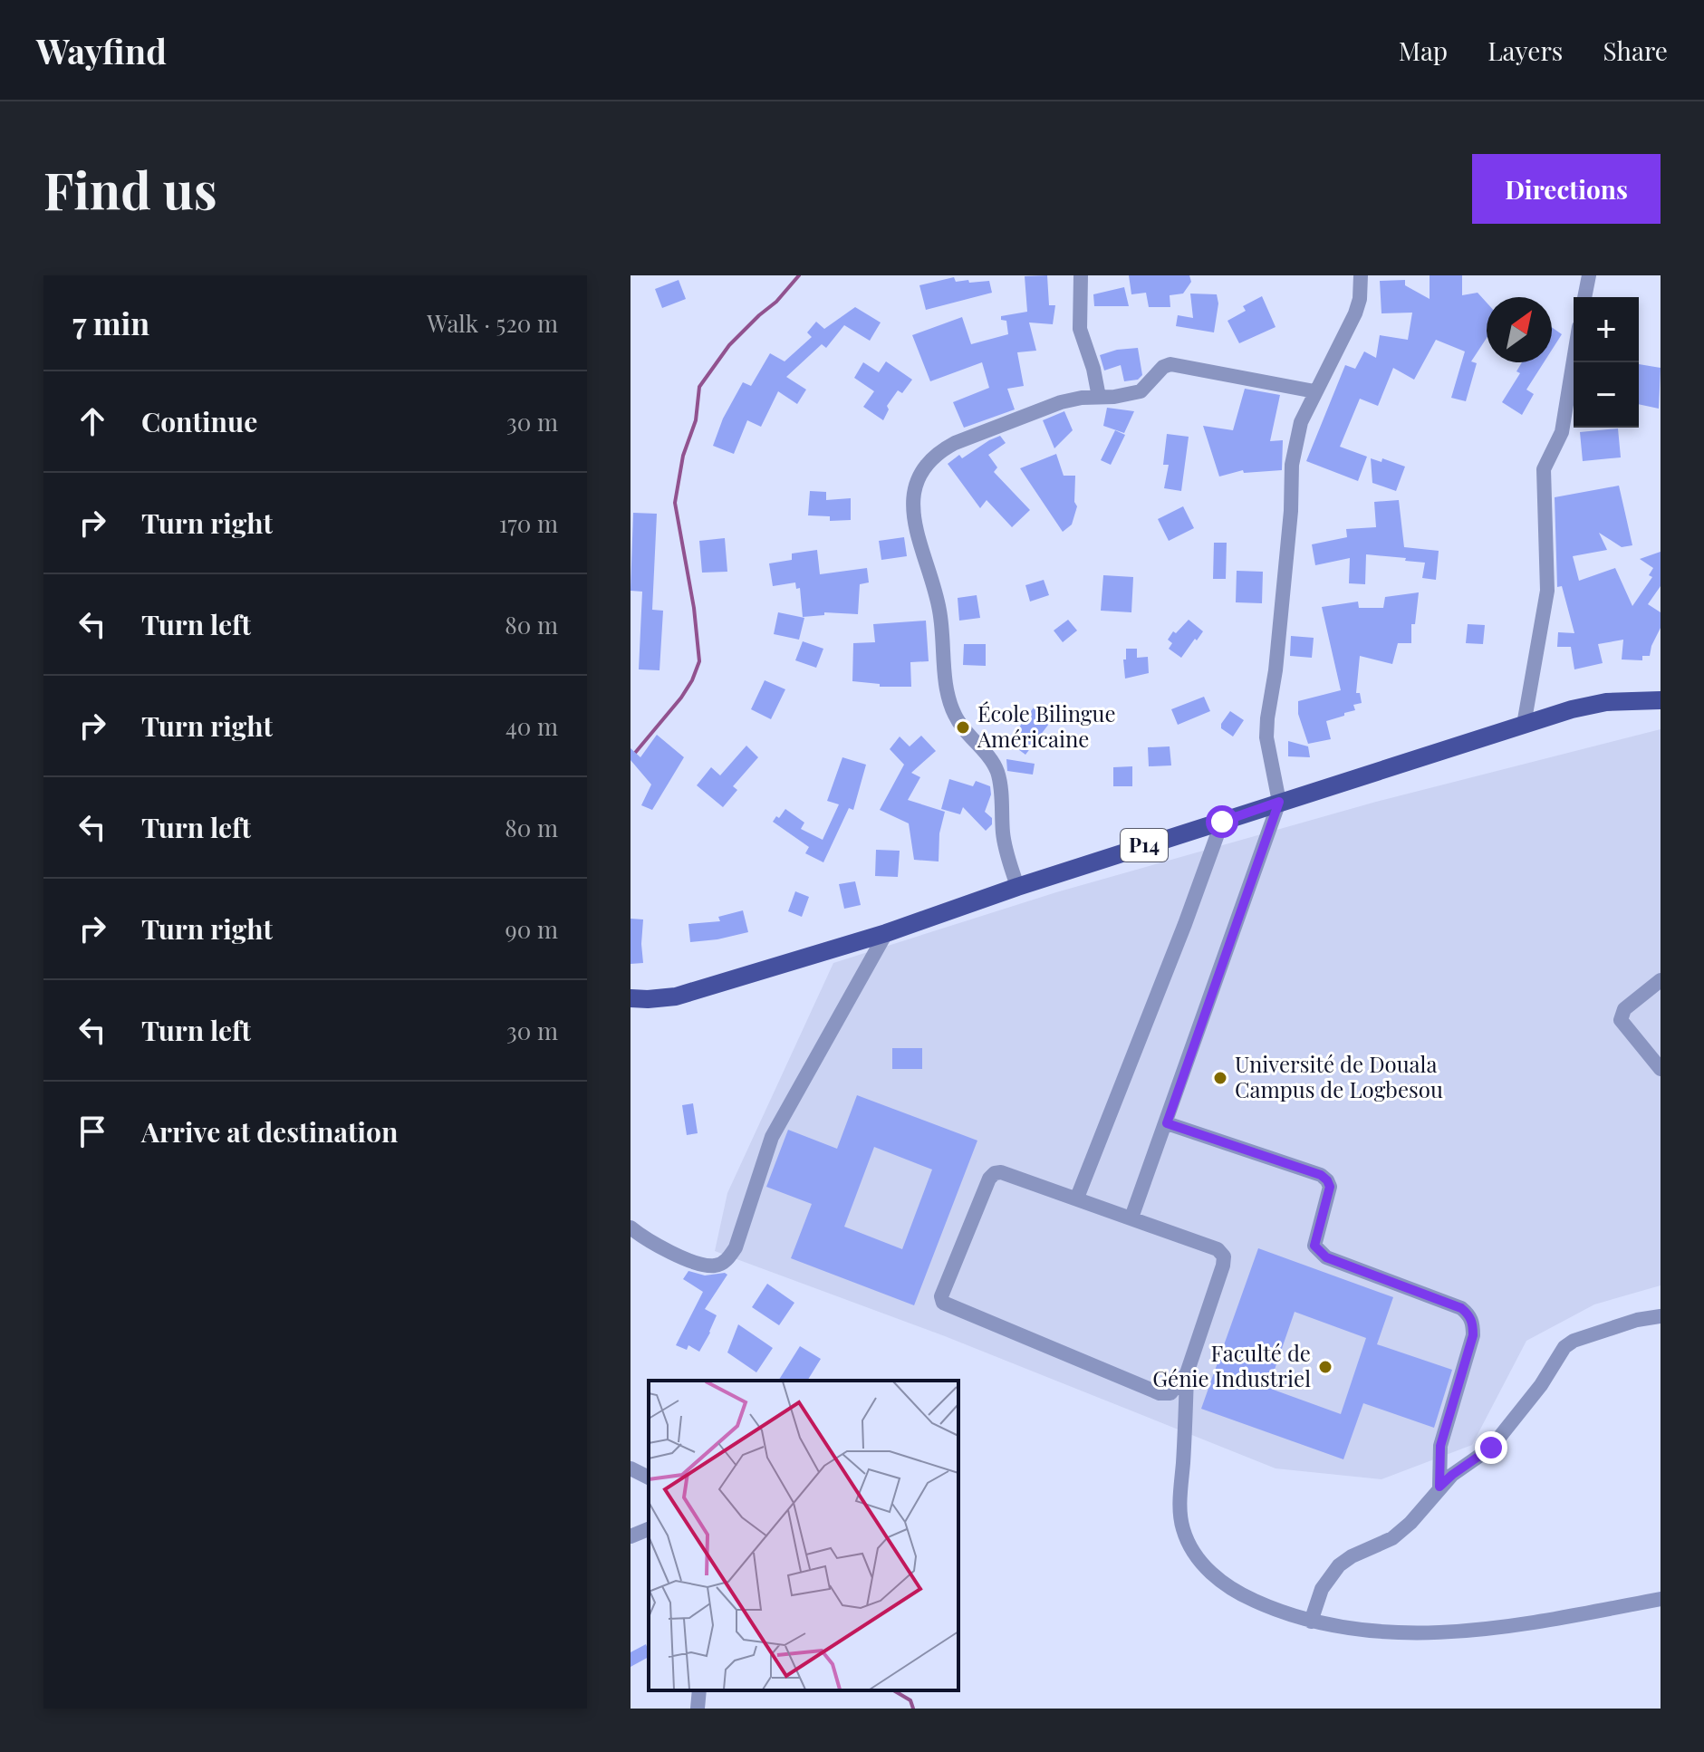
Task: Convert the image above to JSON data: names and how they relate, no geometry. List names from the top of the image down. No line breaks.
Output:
{"streets":{"main road":["P14"]},"places":["École Bilingue Américaine","Université de Douala Campus de Logbesou","Faculté de Génie Industriel"],"north":"top right","page":{"header":"Wayfind","nav":["Map","Layers","Share"],"buttons":"Directions","title":"Find us","heading":["7 min","Walk · 520 m"],"map_buttons":["+","−"],"list":[["Continue","30 m"],["Turn right","170 m"],["Turn left","80 m"],["Turn right","40 m"],["Turn left","80 m"],["Turn right","90 m"],["Turn left","30 m"],"Arrive at destination"]}}
